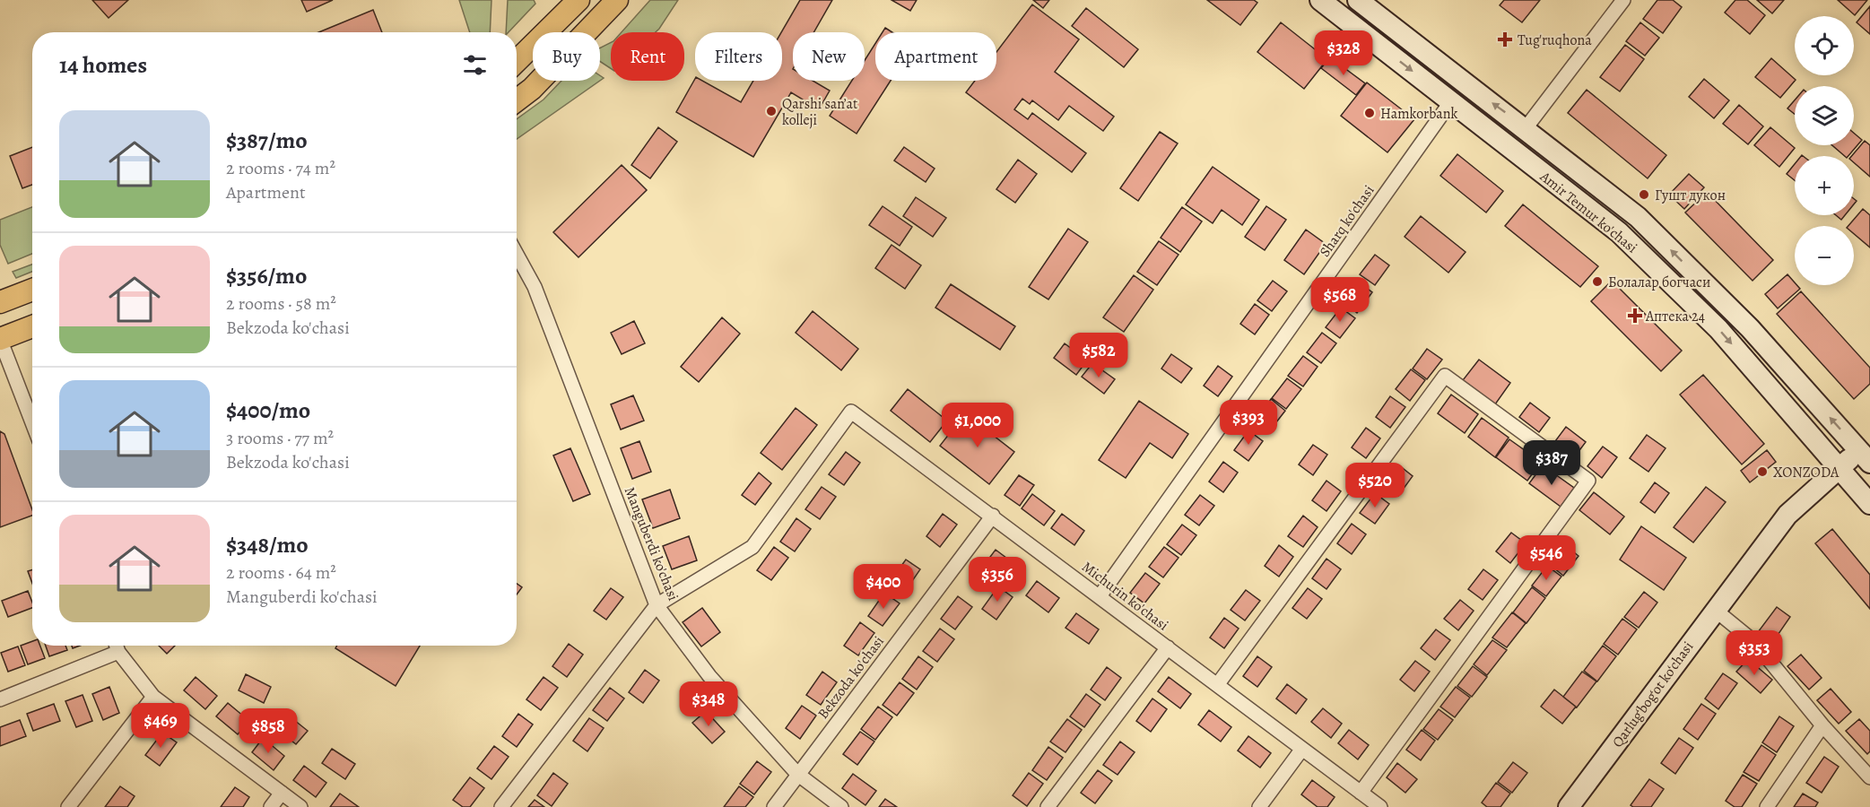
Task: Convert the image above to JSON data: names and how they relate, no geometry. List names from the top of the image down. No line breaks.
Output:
{"streets":{"main road":["Amir Temur ko'chasi","Qarlug‘bog‘ot ko‘chasi"],"street":["Sharq ko'chasi","Manguberdi ko'chasi","Michurin ko'chasi","Bekzoda ko'chasi"]},"crossings":[["Amir Temur ko'chasi","Sharq ko'chasi"],["Amir Temur ko'chasi","Qarlug‘bog‘ot ko‘chasi"],["Sharq ko'chasi","Michurin ko'chasi"],["Manguberdi ko'chasi","Michurin ko'chasi"],["Manguberdi ko'chasi","Bekzoda ko'chasi"],["Michurin ko'chasi","Bekzoda ko'chasi"]],"places":{"health":["Tug'ruqhona","Аптека 24"],"other":["Qarshi san’at kolleji","Hamkorbank","Гушт дукон","Болалар богчаси","XONZODA"]},"page":{"map_buttons":["+","−"],"price":["$328","$568","$582","$393","$1,000","$387","$520","$546","$356","$400","$353","$348","$469","$858"],"chip":["Buy","Rent","Filters","New","Apartment"],"heading":"14 homes","list":[{"name":"$387/mo","note":"2 rooms · 74 m² · Apartment"},{"name":"$356/mo","note":"2 rooms · 58 m² · Bekzoda ko'chasi"},{"name":"$400/mo","note":"3 rooms · 77 m² · Bekzoda ko'chasi"},{"name":"$348/mo","note":"2 rooms · 64 m² · Manguberdi ko'chasi"}]}}
